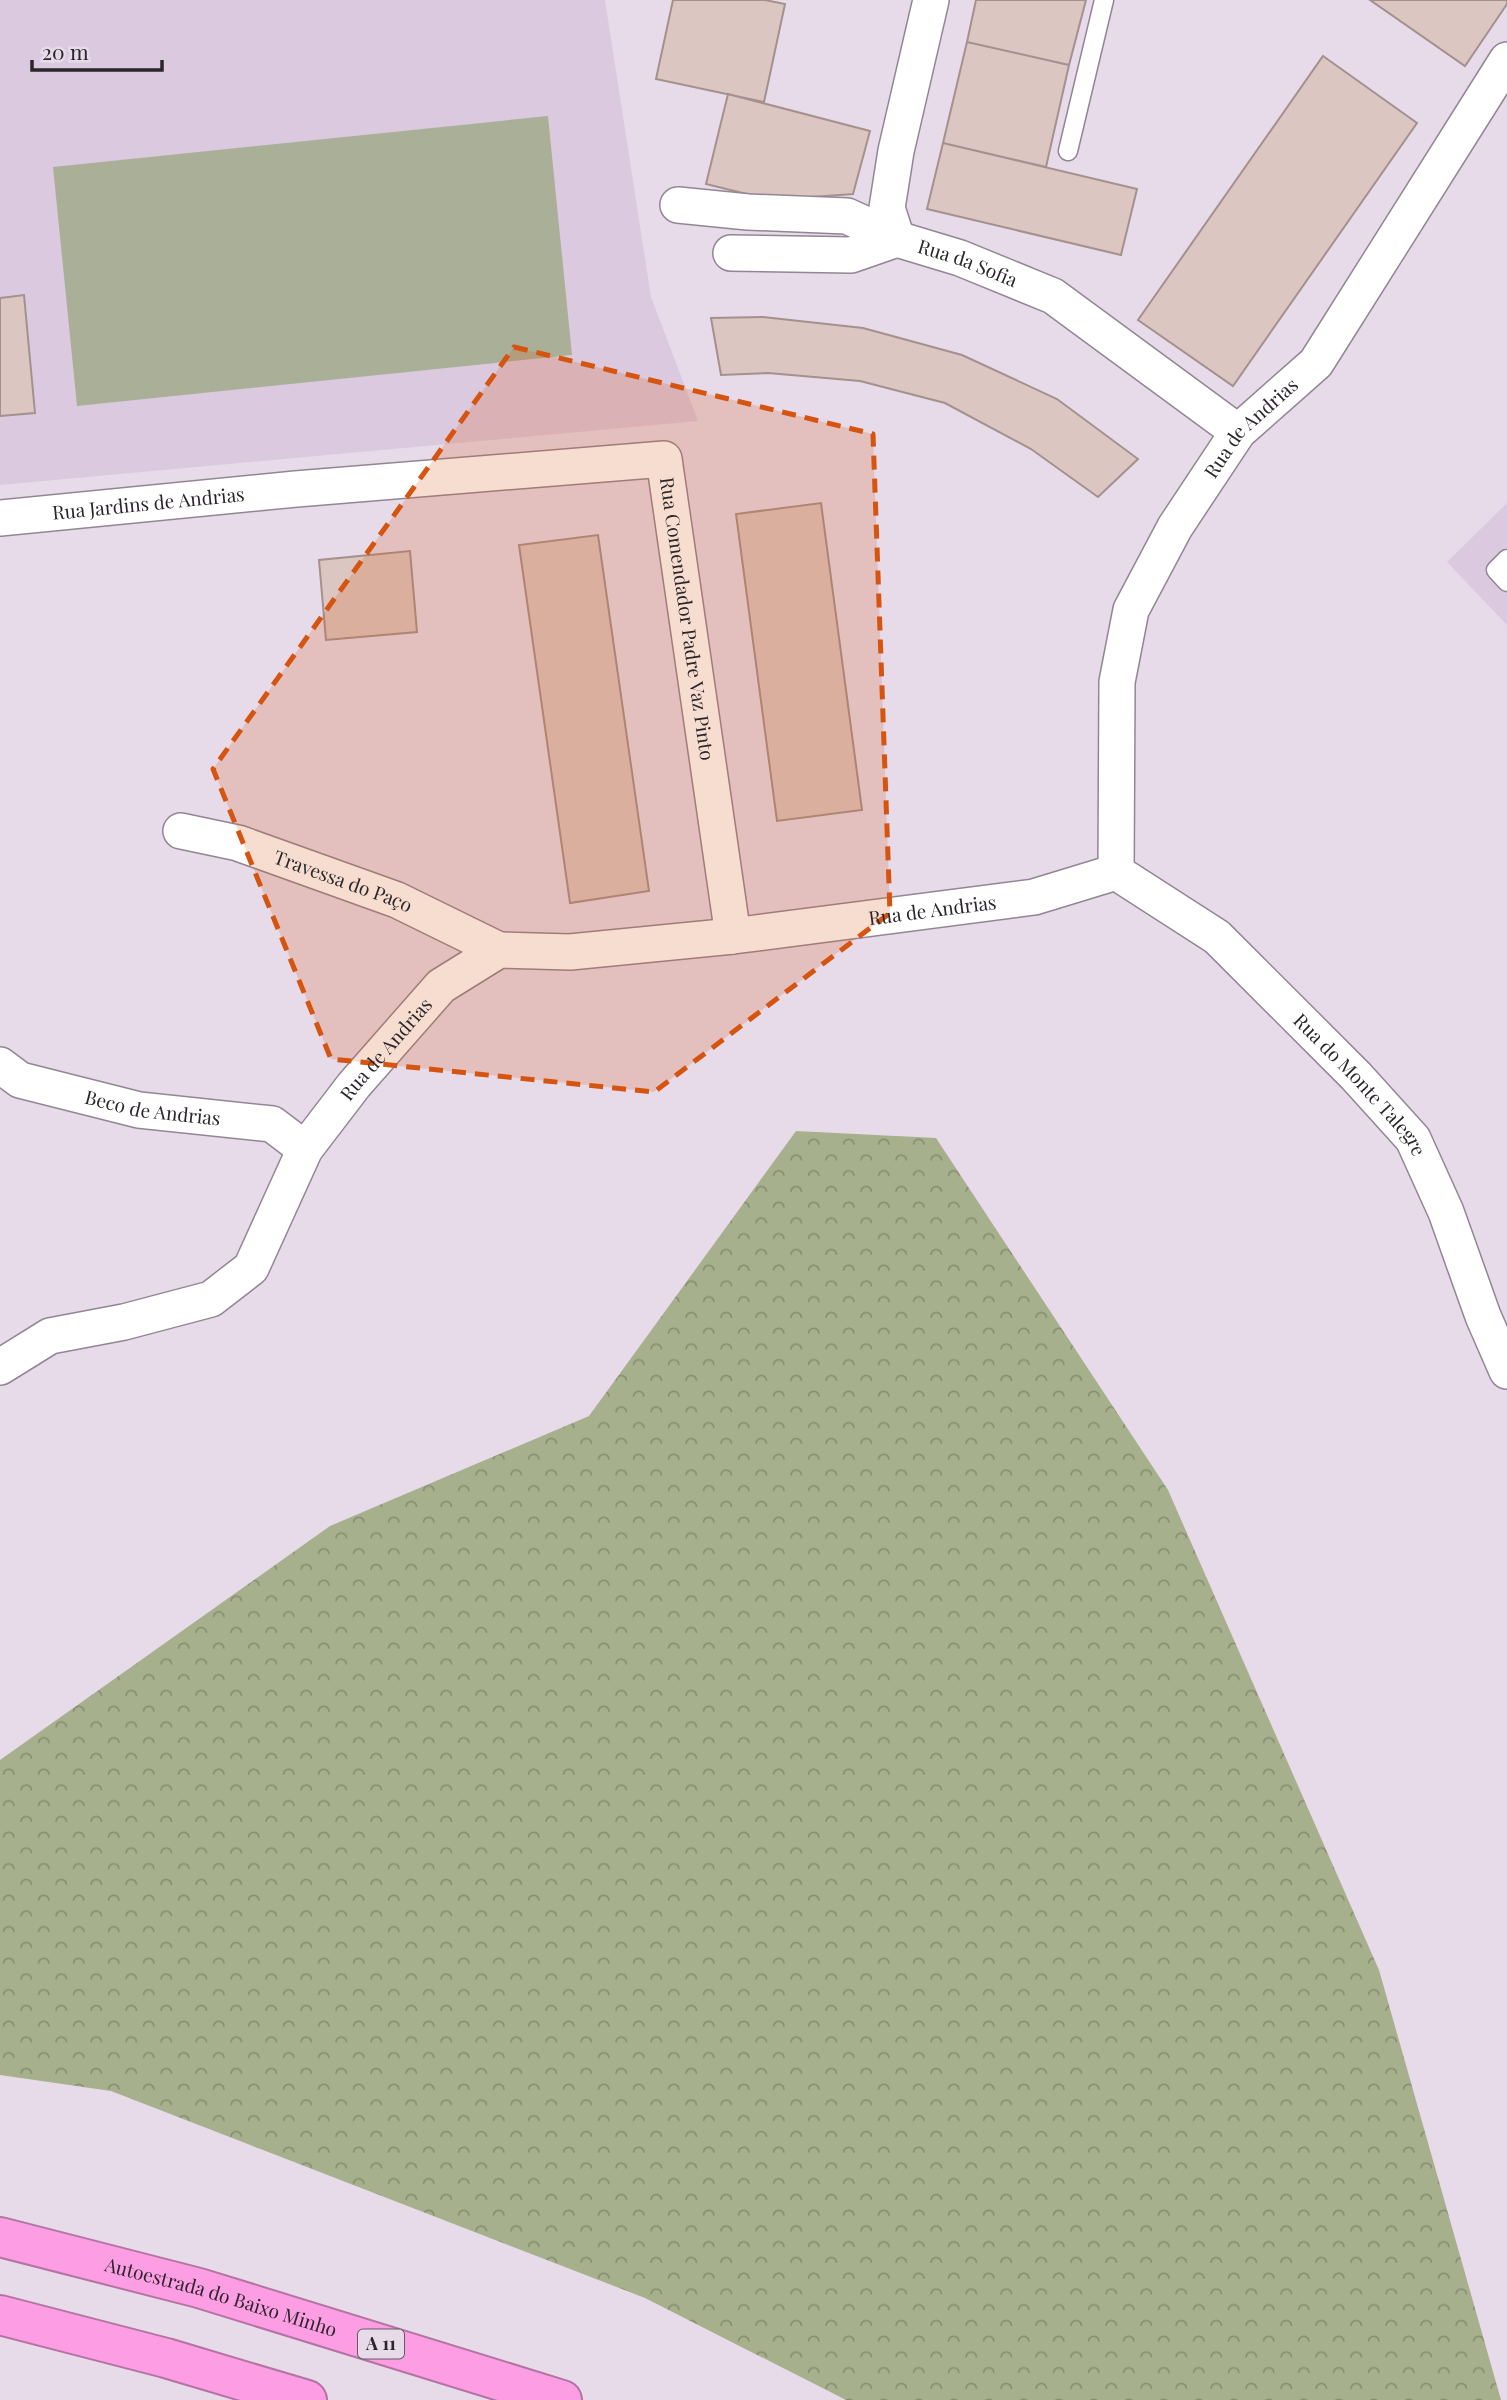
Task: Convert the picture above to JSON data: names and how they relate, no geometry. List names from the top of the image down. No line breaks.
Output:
{"streets":{"highway":["Autoestrada do Baixo Minho","A 11"],"street":["Rua da Sofia","Rua de Andrias","Rua Jardins de Andrias","Rua Comendador Padre Vaz Pinto","Travessa do Paço","Rua do Monte Talegre","Beco de Andrias"]},"crossings":[["Rua da Sofia","Rua de Andrias"],["Rua de Andrias","Rua Comendador Padre Vaz Pinto"],["Rua de Andrias","Travessa do Paço"],["Rua de Andrias","Rua do Monte Talegre"],["Rua de Andrias","Beco de Andrias"],["Rua Jardins de Andrias","Rua Comendador Padre Vaz Pinto"]],"scale_bar":"20 m"}
